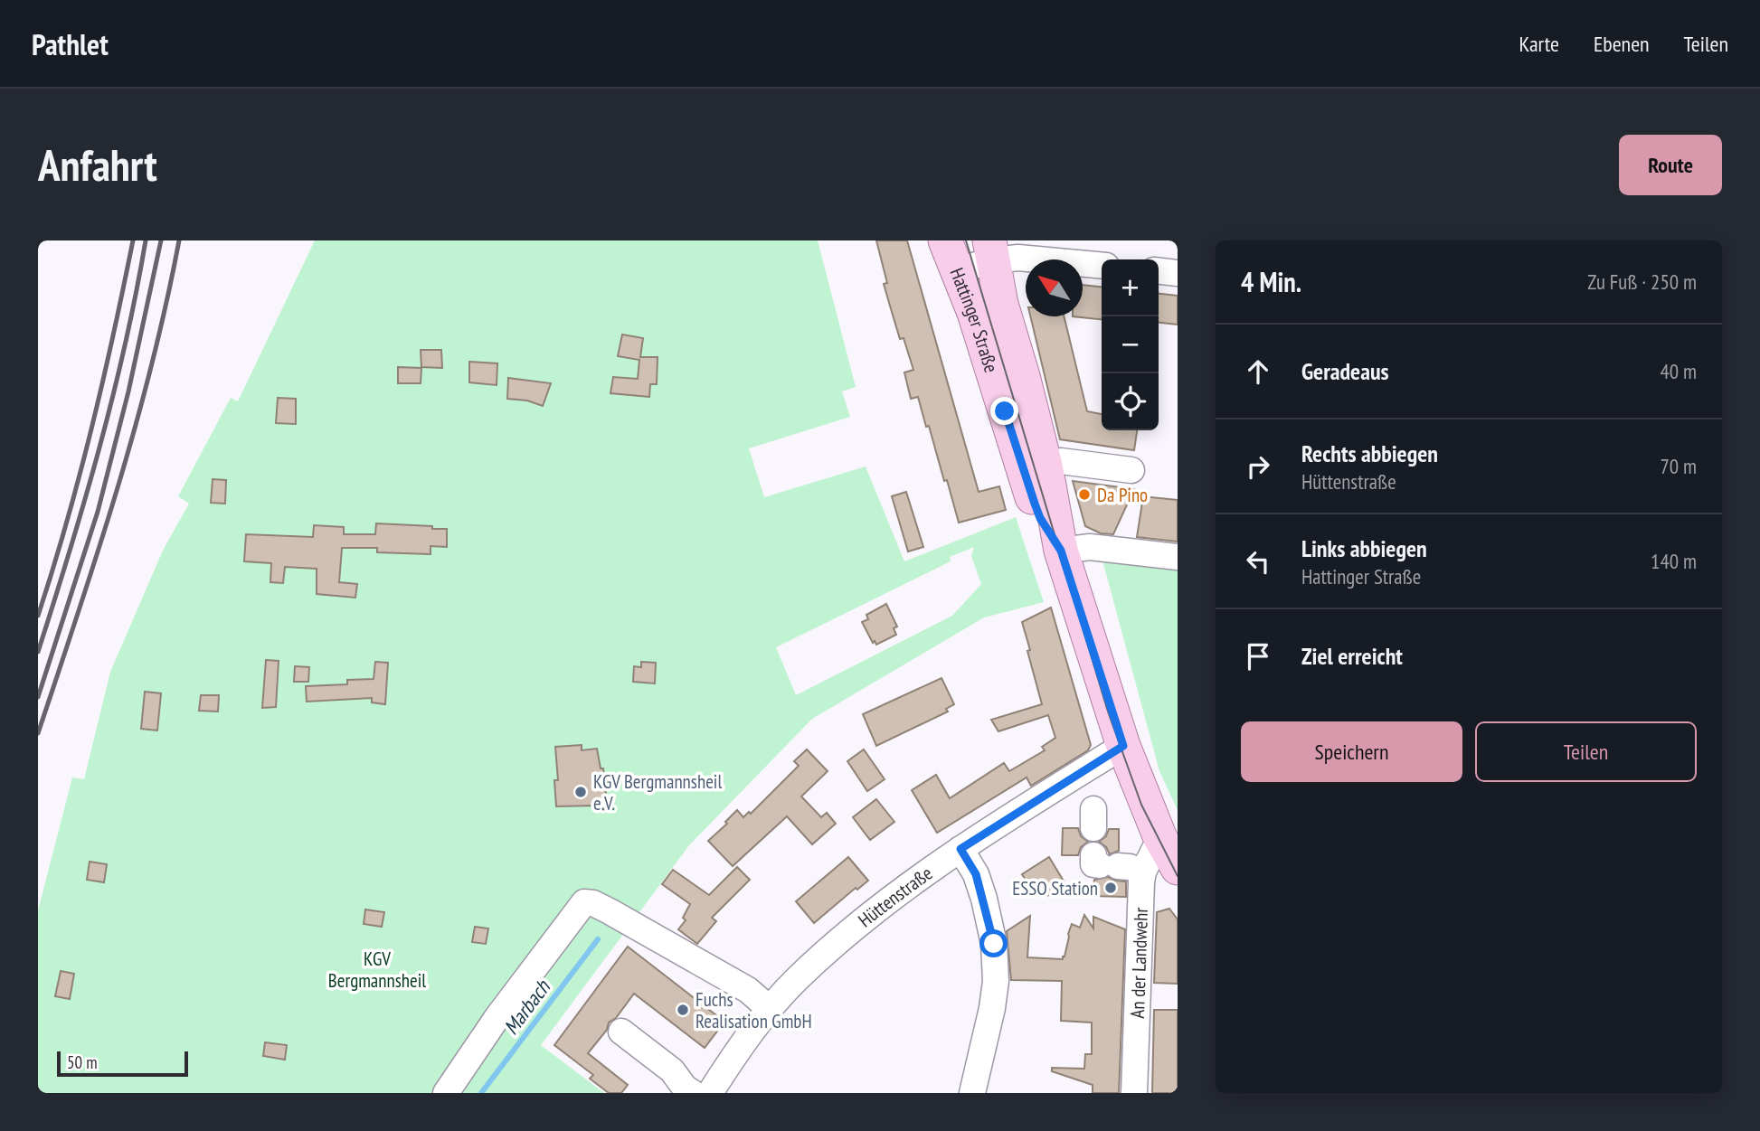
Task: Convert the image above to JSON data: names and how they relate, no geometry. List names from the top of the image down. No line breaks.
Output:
{"streets":{"main road":["Hattinger Straße"],"street":["Hüttenstraße","An der Landwehr"]},"crossings":[["Hattinger Straße","Hüttenstraße"],["Hattinger Straße","An der Landwehr"]],"water":["Marbach"],"parks":["KGV Bergmannsheil"],"places":["Da Pino","KGV Bergmannsheil e.V.","ESSO Station","Fuchs Realisation GmbH"],"scale_bar":"50 m","north":"top left","page":{"header":"Pathlet","nav":["Karte","Ebenen","Teilen"],"buttons":["Route",["Speichern","Teilen"]],"title":"Anfahrt","heading":["4 Min.","Zu Fuß · 250 m"],"map_buttons":["+","−"],"list":[["Geradeaus","40 m"],["Rechts abbiegen","Hüttenstraße","70 m"],["Links abbiegen","Hattinger Straße","140 m"],"Ziel erreicht"],"scale":"50 m"}}
